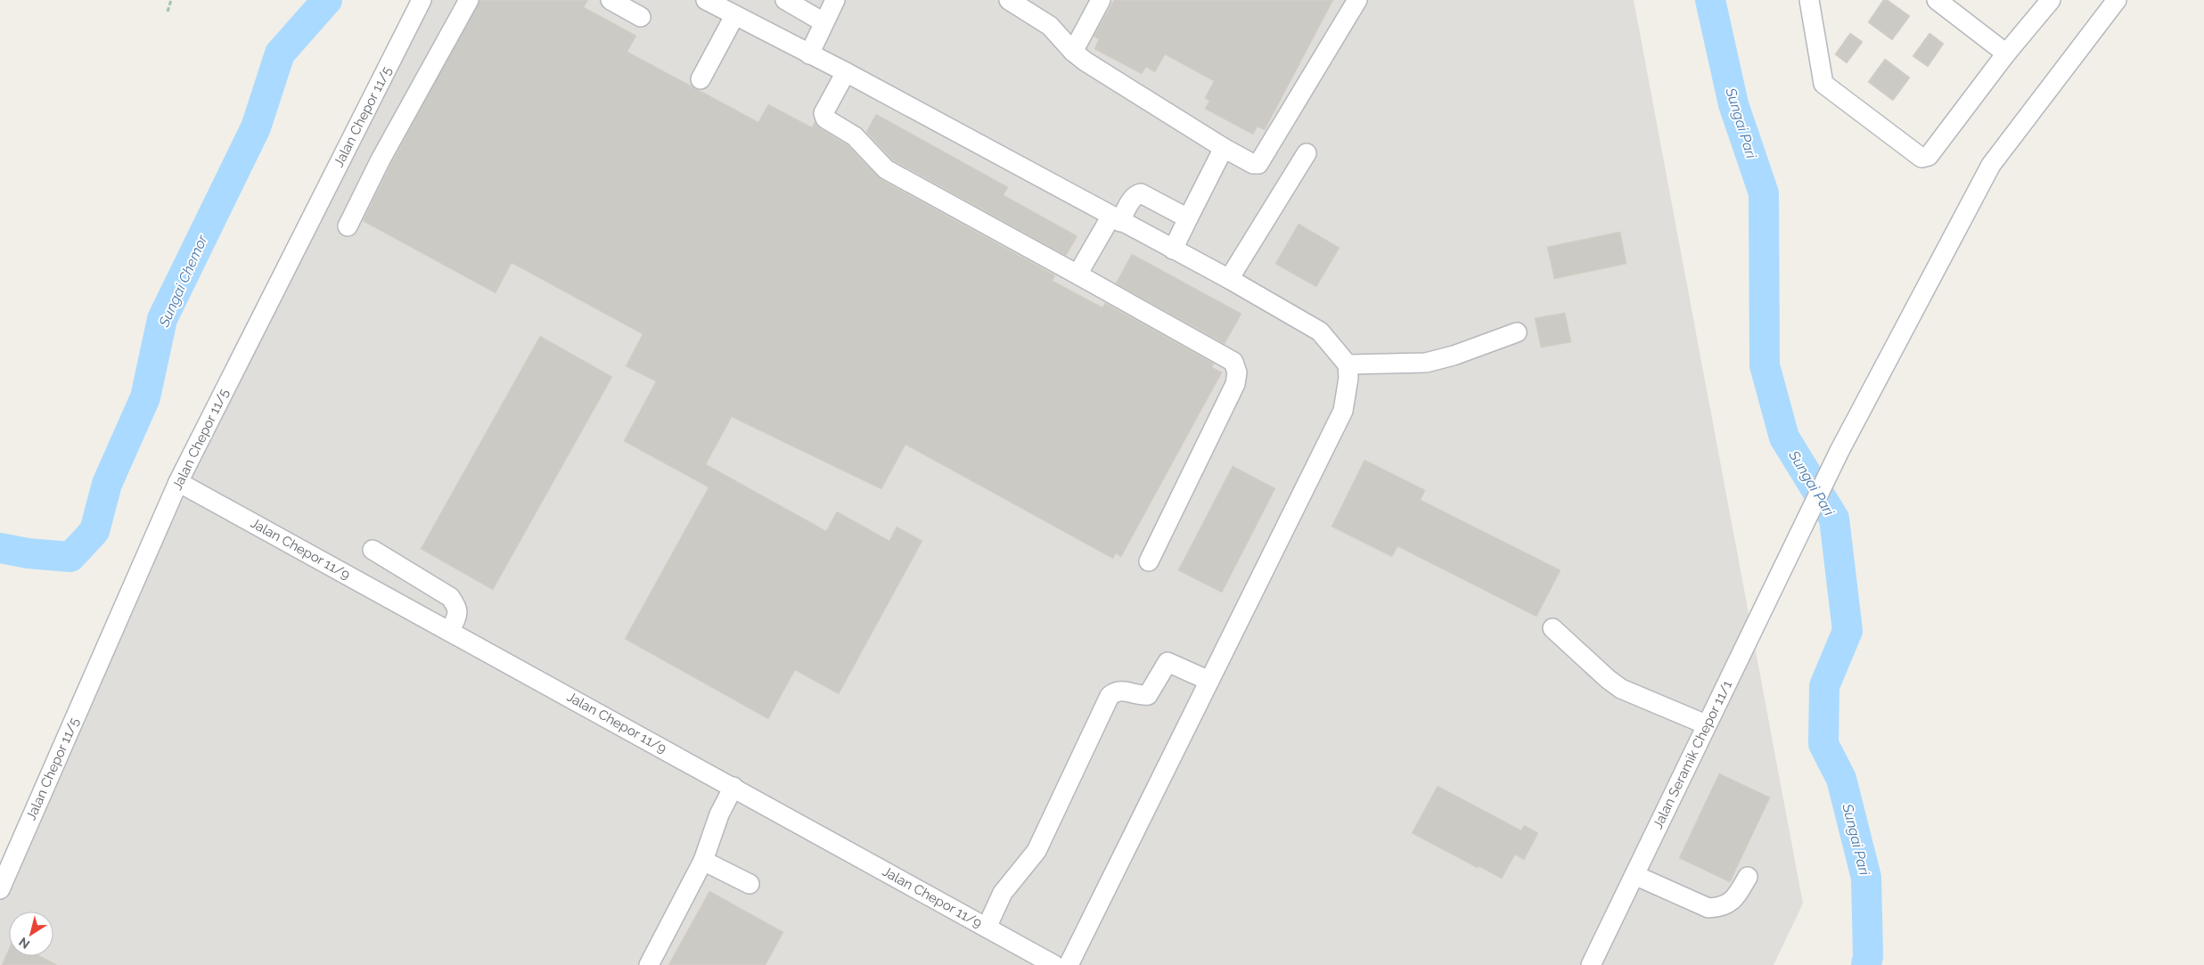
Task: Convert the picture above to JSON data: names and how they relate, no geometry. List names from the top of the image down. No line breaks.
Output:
{"streets":{"street":["Jalan Chepor 11/5","Jalan Chepor 11/9","Jalan Seramik Chepor 11/1"]},"crossings":[["Jalan Chepor 11/5","Jalan Chepor 11/9"]],"water":["Sungai Pari","Sungai Chemor"],"north":"bottom left"}
